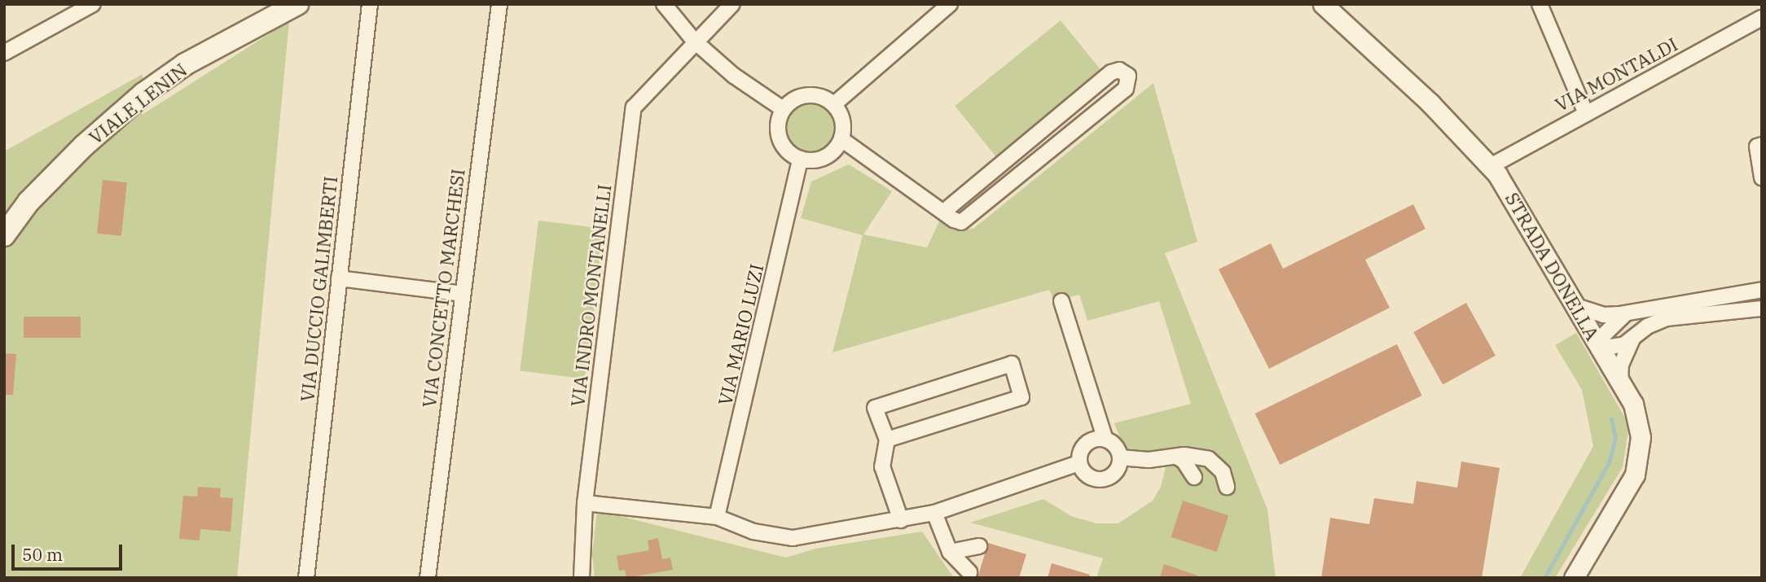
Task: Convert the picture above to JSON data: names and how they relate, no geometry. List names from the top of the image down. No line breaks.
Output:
{"streets":{"main road":["VIALE LENIN"],"street":["VIA MONTALDI","STRADA DONELLA","VIA CONCETTO MARCHESI","VIA DUCCIO GALIMBERTI","VIA INDRO MONTANELLI","VIA MARIO LUZI"]},"crossings":[["VIA MONTALDI","STRADA DONELLA"]],"scale_bar":"50 m"}
